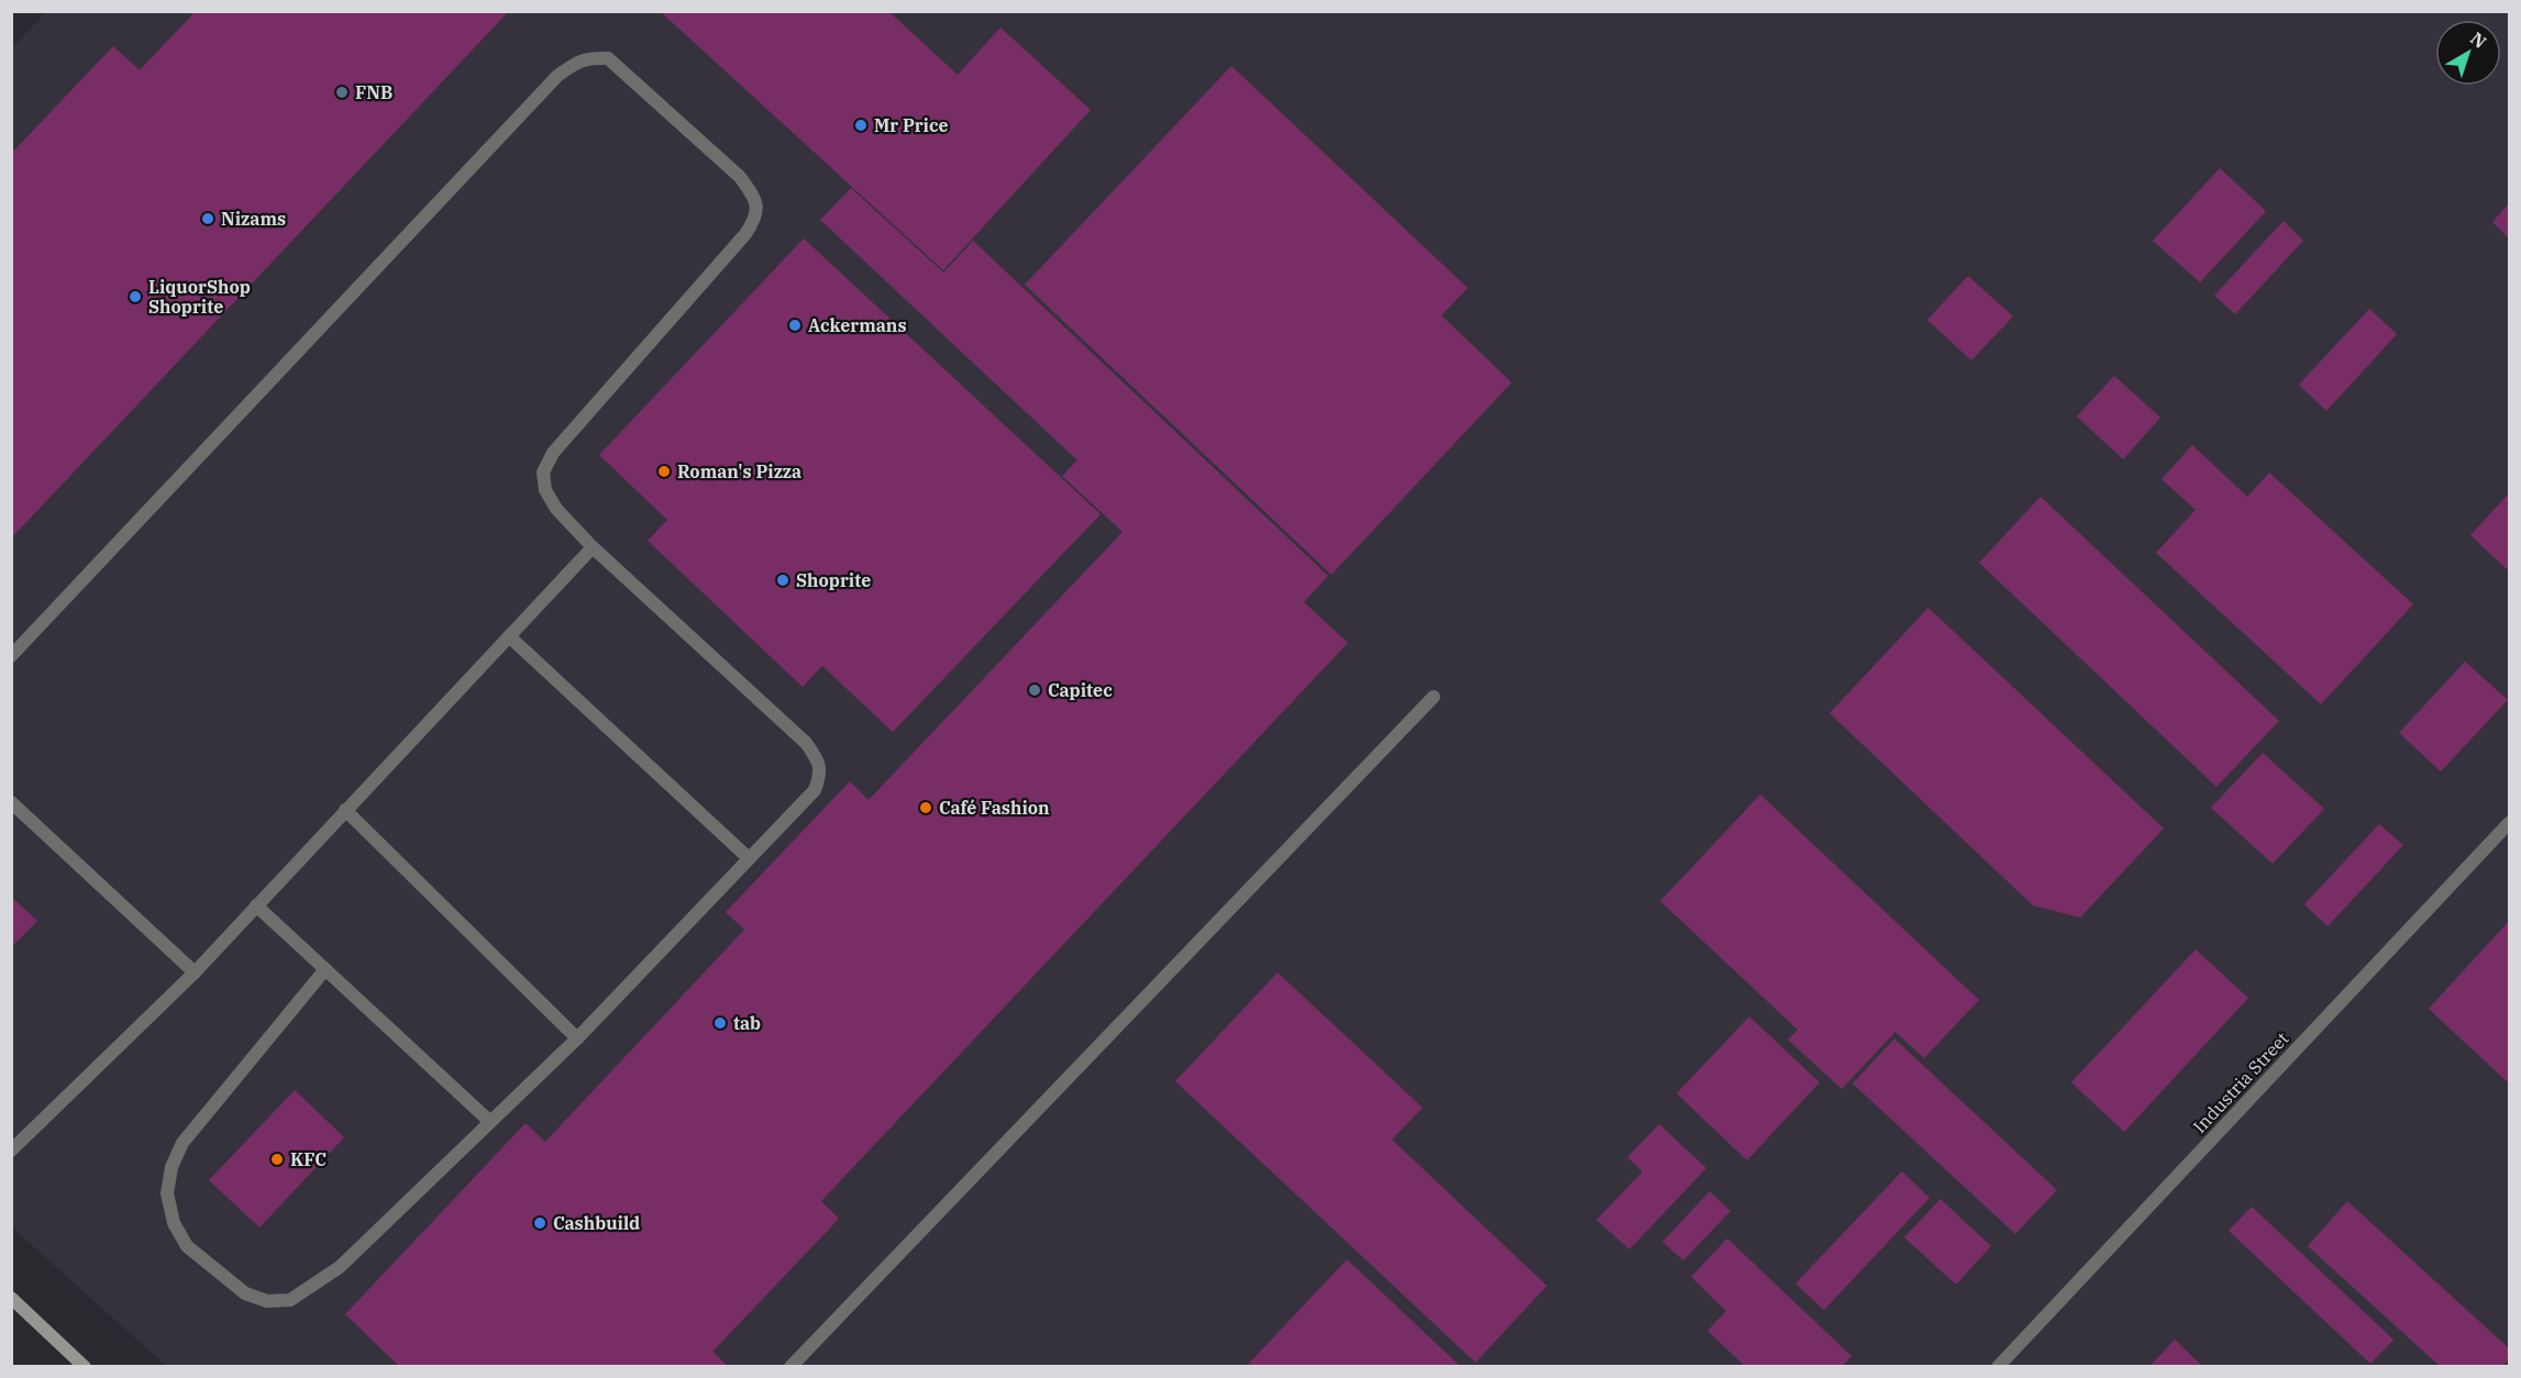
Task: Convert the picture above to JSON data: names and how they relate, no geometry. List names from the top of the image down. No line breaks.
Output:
{"streets":{"street":["Industria Street"]},"places":["FNB","Mr Price","Nizams","LiquorShop Shoprite","Ackermans","Roman's Pizza","Shoprite","Capitec","Café Fashion","tab","KFC","Cashbuild"],"north":"top right"}
